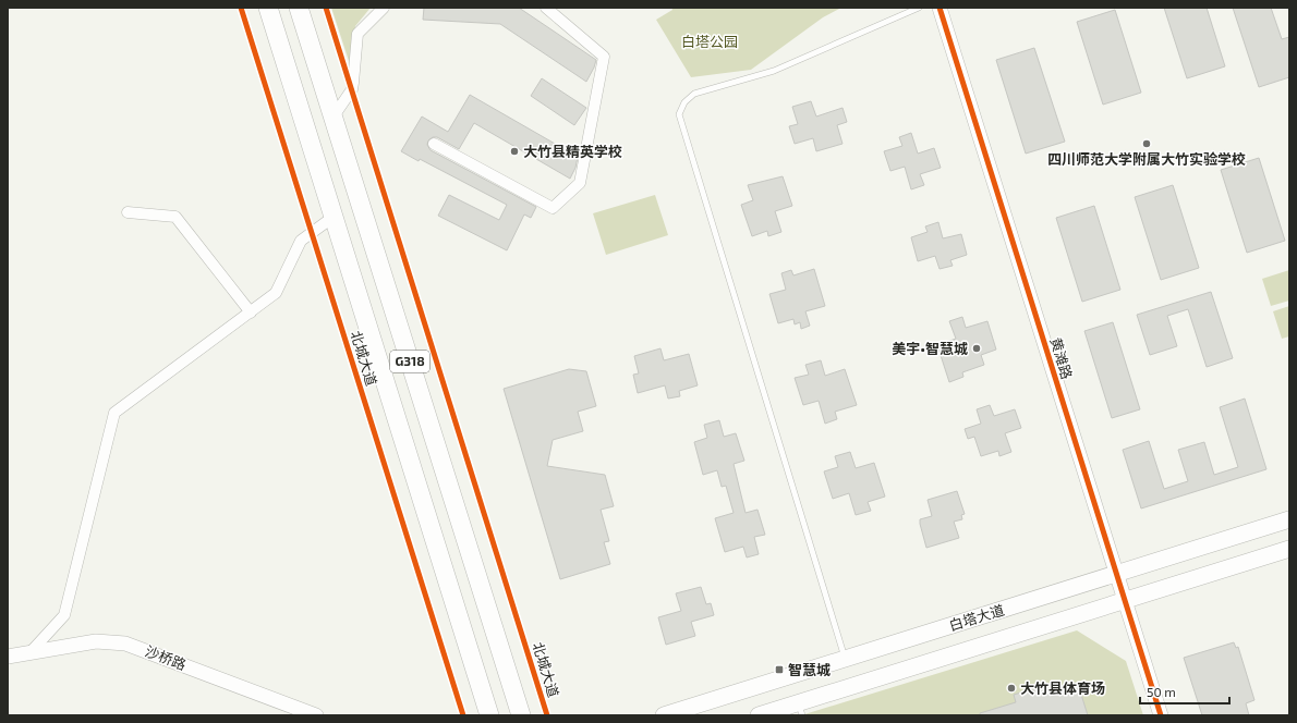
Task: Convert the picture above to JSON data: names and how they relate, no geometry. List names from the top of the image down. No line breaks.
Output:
{"streets":{"highway":["北城大道","G318"],"main road":["白塔大道"],"street":["黄滩路","沙桥路"]},"crossings":[["黄滩路","白塔大道"]],"parks":["白塔公园"],"places":{"other":["四川师范大学附属大竹实验学校","大竹县精英学校","美宇•智慧城","大竹县体育场"],"transit":["智慧城"]},"scale_bar":"50 m"}
